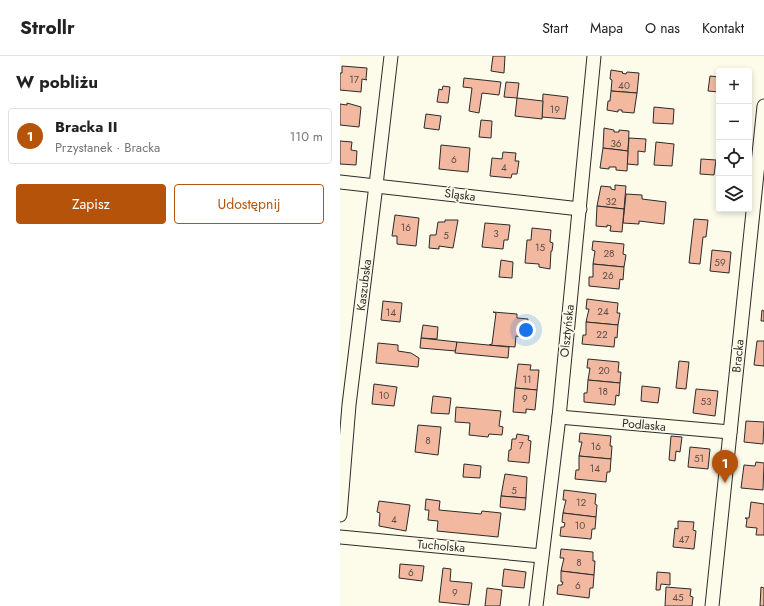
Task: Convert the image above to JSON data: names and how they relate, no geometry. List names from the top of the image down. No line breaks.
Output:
{"streets":{"street":["Śląska","Kaszubska","Olsztyńska","Bracka","Podlaska","Tucholska"]},"crossings":[["Śląska","Kaszubska"],["Śląska","Olsztyńska"],["Olsztyńska","Podlaska"],["Olsztyńska","Tucholska"],["Bracka","Podlaska"]],"house_numbers":["17","40","19","36","6","4","32","16","3","5","15","28","59","26","24","14","22","20","11","18","10","9","53","8","7","16","51","14","5","12","4","10","47","8","6","6","9","45"],"page":{"header":"Strollr","nav":["Start","Mapa","O nas","Kontakt"],"heading":"W pobliżu","map_buttons":["+","−"],"list":[{"mark":"1","name":"Bracka II","note":"Przystanek · Bracka","value":"110 m"}],"buttons":["Zapisz","Udostępnij"],"pins":"1"}}
